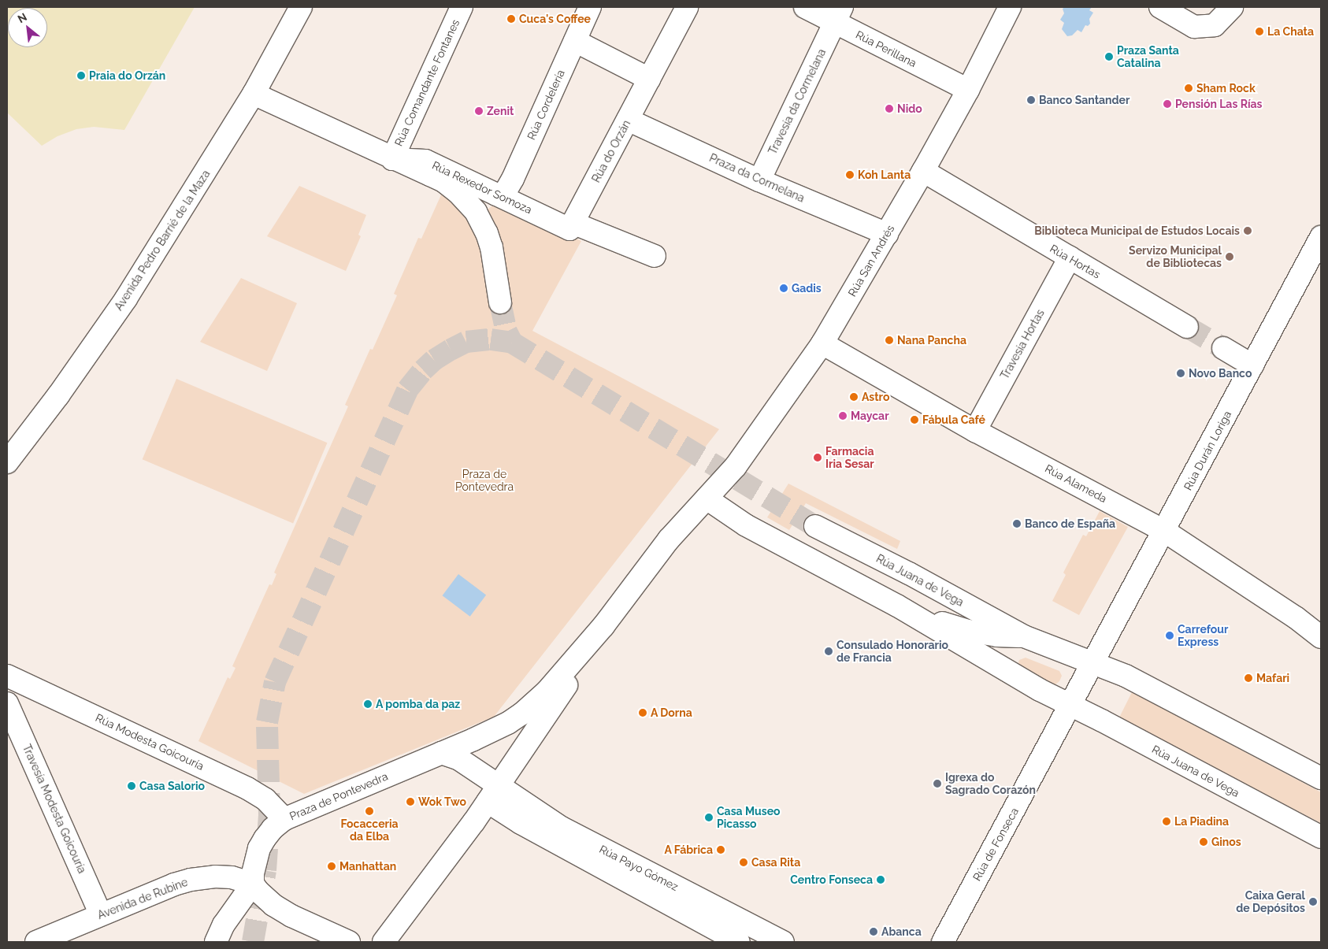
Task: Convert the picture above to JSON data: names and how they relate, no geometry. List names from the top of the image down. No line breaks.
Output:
{"streets":{"street":["Rúa Perillana","Rúa Comandante Fontanes","Travesía da Cormelana","Rúa Cordelería","Rúa do Orzán","Praza da Cormelana","Rúa Rexedor Somoza","Avenida Pedro Barrié de la Maza","Rúa San Andrés","Rúa Hortas","Travesía Hortas","Rúa Durán Loriga","Rúa Alameda","Rúa Juana de Vega","Rúa Modesta Goicouría","Praza de Pontevedra","Travesía Modesta Goicouría","Rúa de Fonseca","Rúa Payo Gómez","Avenida de Rubine"]},"crossings":[["Rúa Perillana","Travesía da Cormelana"],["Rúa Perillana","Rúa San Andrés"],["Rúa Comandante Fontanes","Rúa Rexedor Somoza"],["Travesía da Cormelana","Praza da Cormelana"],["Rúa Cordelería","Rúa Rexedor Somoza"],["Rúa do Orzán","Praza da Cormelana"],["Rúa do Orzán","Rúa Rexedor Somoza"],["Praza da Cormelana","Rúa San Andrés"],["Rúa Rexedor Somoza","Avenida Pedro Barrié de la Maza"],["Rúa San Andrés","Rúa Hortas"],["Rúa San Andrés","Rúa Alameda"],["Rúa San Andrés","Rúa Juana de Vega"],["Rúa San Andrés","Praza de Pontevedra"],["Rúa Hortas","Travesía Hortas"],["Travesía Hortas","Rúa Alameda"],["Rúa Durán Loriga","Rúa Alameda"],["Rúa Durán Loriga","Rúa Juana de Vega"],["Rúa Juana de Vega","Praza de Pontevedra"],["Rúa Juana de Vega","Rúa de Fonseca"],["Rúa Modesta Goicouría","Praza de Pontevedra"],["Praza de Pontevedra","Rúa Payo Gómez"],["Praza de Pontevedra","Avenida de Rubine"],["Travesía Modesta Goicouría","Avenida de Rubine"]],"parks":["Praza de Pontevedra"],"places":["Cuca's Coffee","La Chata","Praza Santa Catalina","Praia do Orzán","Sham Rock","Banco Santander","Pensión Las Rías","Nido","Zenit","Koh Lanta","Biblioteca Municipal de Estudos Locais","Servizo Municipal de Bibliotecas","Gadis","Nana Pancha","Novo Banco","Astro","Maycar","Fábula Café","Farmacia Iria Sesar","Banco de España","Carrefour Express","Consulado Honorario de Francia","Mafari","A pomba da paz","A Dorna","Igrexa do Sagrado Corazón","Casa Salorio","Wok Two","Focacceria da Elba","Casa Museo Picasso","La Piadina","Ginos","A Fábrica","Casa Rita","Manhattan","Centro Fonseca","Caixa Geral de Depósitos","Abanca"],"north":"top left"}
